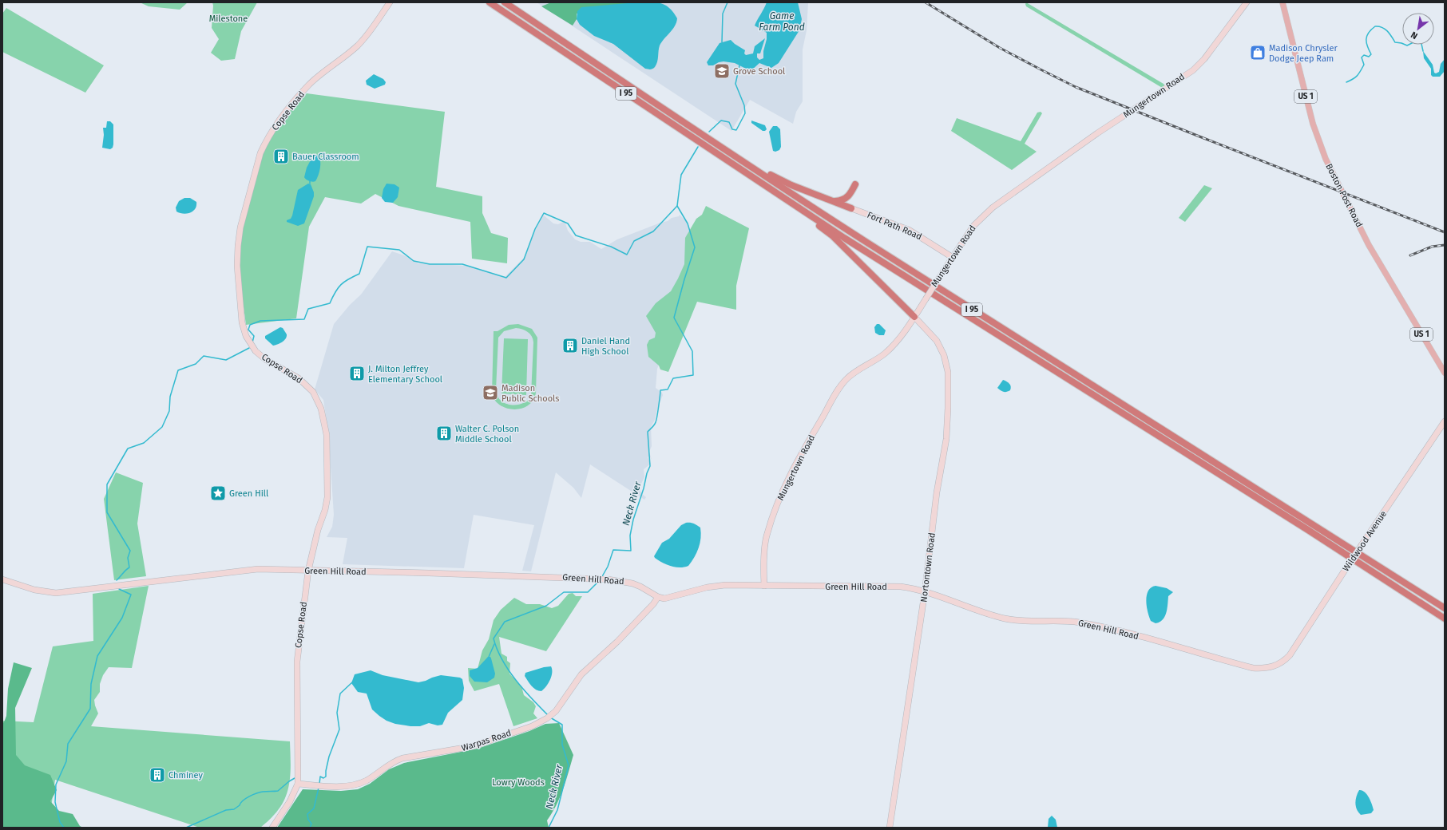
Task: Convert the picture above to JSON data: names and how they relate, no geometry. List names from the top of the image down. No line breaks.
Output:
{"streets":{"highway":["I 95"],"main road":["US 1","Boston Post Road"],"street":["Mungertown Road","Copse Road","Fort Path Road","Wildwood Avenue","Nortontown Road","Green Hill Road","Warpas Road"]},"crossings":[["Mungertown Road","Fort Path Road"],["Mungertown Road","Nortontown Road"],["Mungertown Road","Green Hill Road"],["Copse Road","Green Hill Road"],["Copse Road","Warpas Road"],["Wildwood Avenue","Green Hill Road"],["Nortontown Road","Green Hill Road"],["Green Hill Road","Warpas Road"]],"water":["Game Farm Pond","Neck River"],"parks":["Milestone","Lowry Woods"],"places":{"shop":["Madison Chrysler Dodge Jeep Ram"],"school or university":["Grove School","Madison Public Schools"],"building":["Bauer Classroom","Daniel Hand High School","J. Milton Jeffrey Elementary School","Walter C. Polson Middle School","Chminey"],"place":["Green Hill"]},"north":"bottom left"}
